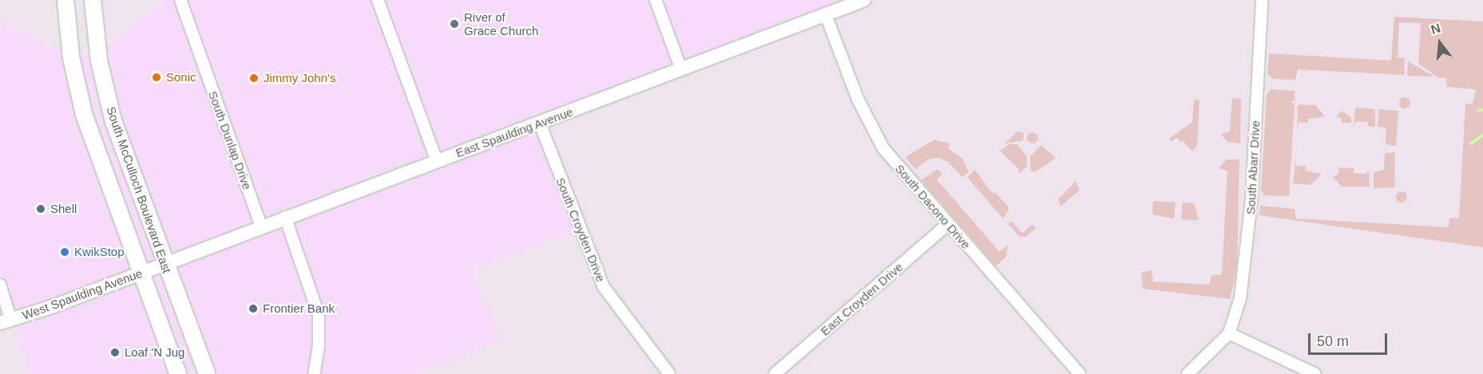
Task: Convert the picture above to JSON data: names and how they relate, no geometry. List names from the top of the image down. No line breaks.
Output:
{"streets":{"main road":["South McCulloch Boulevard East"],"street":["East Spaulding Avenue","South Dunlap Drive","South Abarr Drive","South Dacono Drive","South Croyden Drive","West Spaulding Avenue","East Croyden Drive"]},"crossings":[["East Spaulding Avenue","South Dunlap Drive"],["East Spaulding Avenue","South McCulloch Boulevard East"],["East Spaulding Avenue","South Dacono Drive"],["East Spaulding Avenue","South Croyden Drive"],["East Spaulding Avenue","West Spaulding Avenue"],["South McCulloch Boulevard East","West Spaulding Avenue"],["South Dacono Drive","East Croyden Drive"]],"places":["River of Grace Church","Sonic","Jimmy John's","Shell","KwikStop","Frontier Bank","Loaf 'N Jug"],"scale_bar":"50 m","north":"top"}
